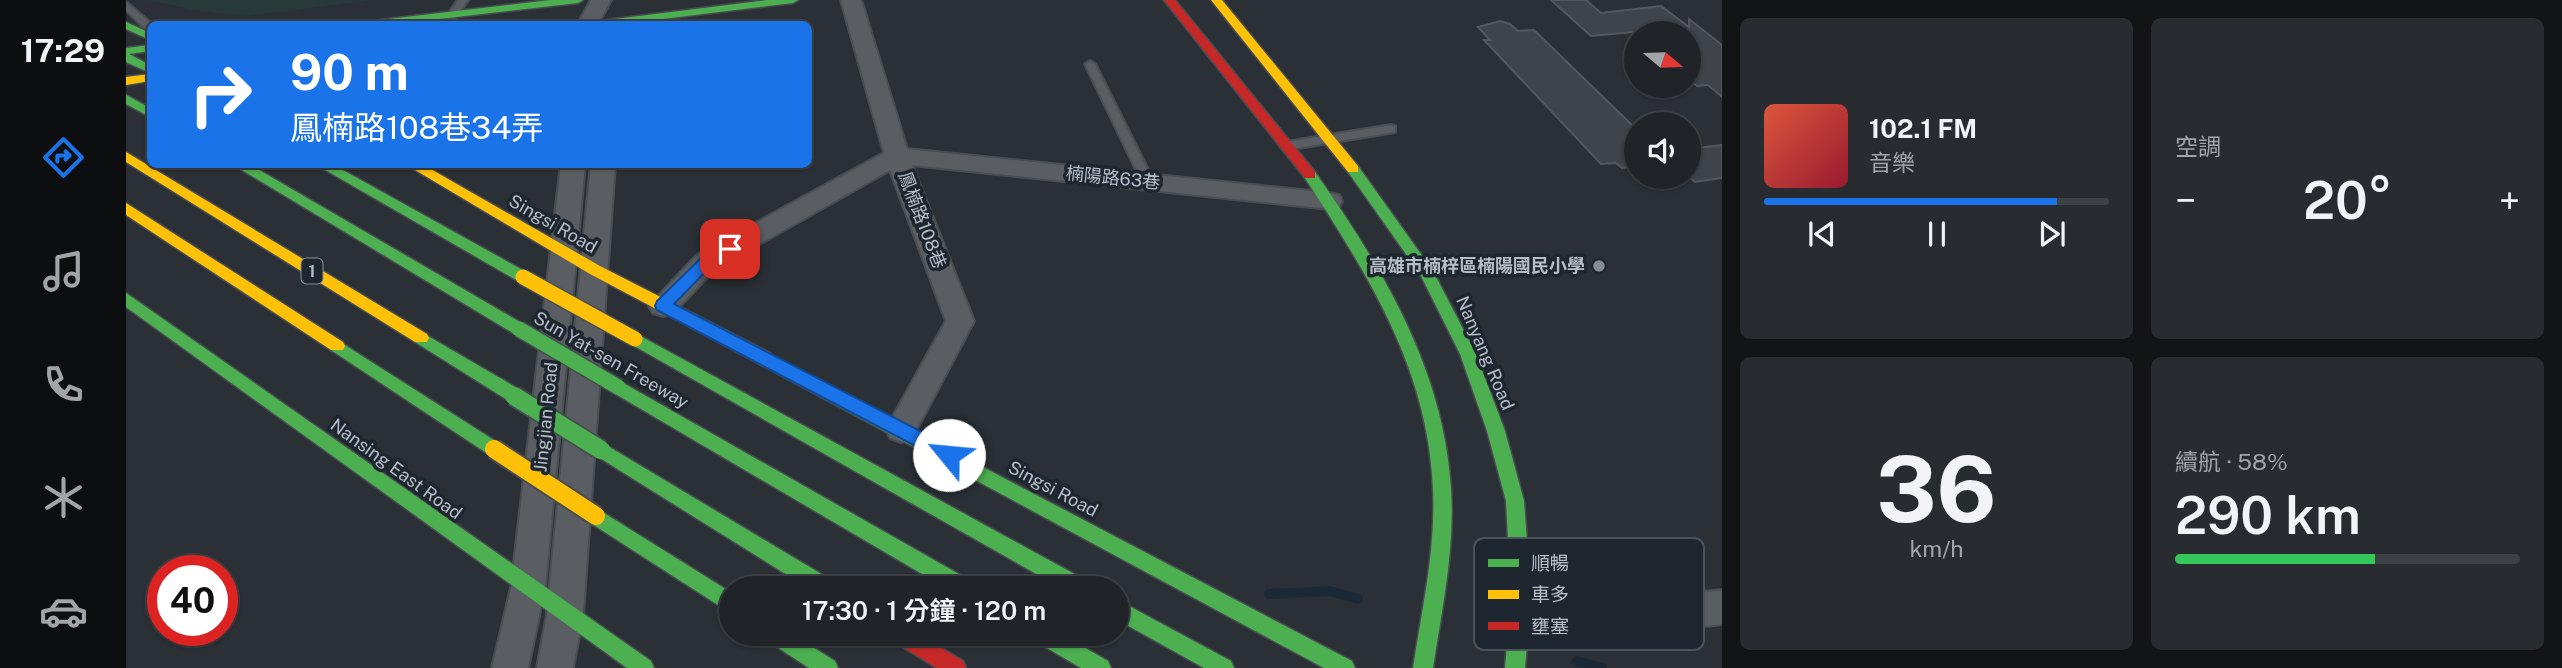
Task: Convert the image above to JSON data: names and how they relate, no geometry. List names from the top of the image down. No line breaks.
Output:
{"streets":{"main road":["Singsi Road","1","Nanyang Road","Sun Yat-sen Freeway","Nansing East Road"],"street":["楠陽路63巷","鳳楠路108巷","Jingjian Road"]},"crossings":[["楠陽路63巷","鳳楠路108巷"],["鳳楠路108巷","Singsi Road"],["Singsi Road","Jingjian Road"],["Jingjian Road","Nansing East Road"]],"places":["高雄市楠梓區楠陽國民小學"],"legend":["順暢","車多","壅塞"],"north":"right","page":{"tabs":"17:29","tile":["空調",["36","km/h"],["續航 · 58%","290 km"]],"turn":["90 m","鳳楠路108巷34弄"],"song":["102.1 FM","音樂"],"heat":["−","20°","+"],"limit":"40","trip":"17:30 · 1 分鐘 · 120 m"}}
